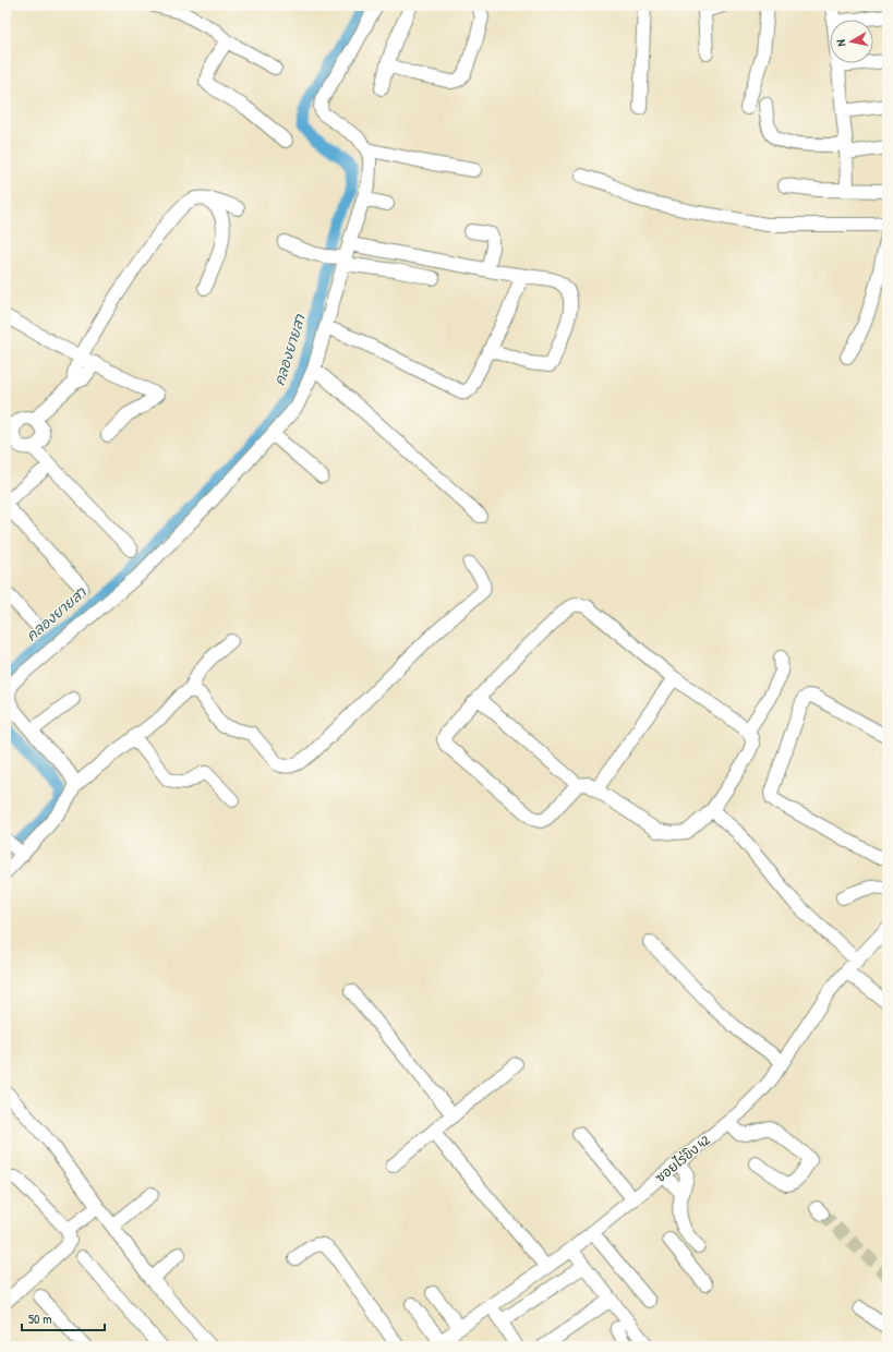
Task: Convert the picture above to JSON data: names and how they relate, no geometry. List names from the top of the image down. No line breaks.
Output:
{"streets":{"street":["ซอยไร่ขิง 42"]},"water":["คลองยายสา"],"scale_bar":"50 m","north":"left"}
